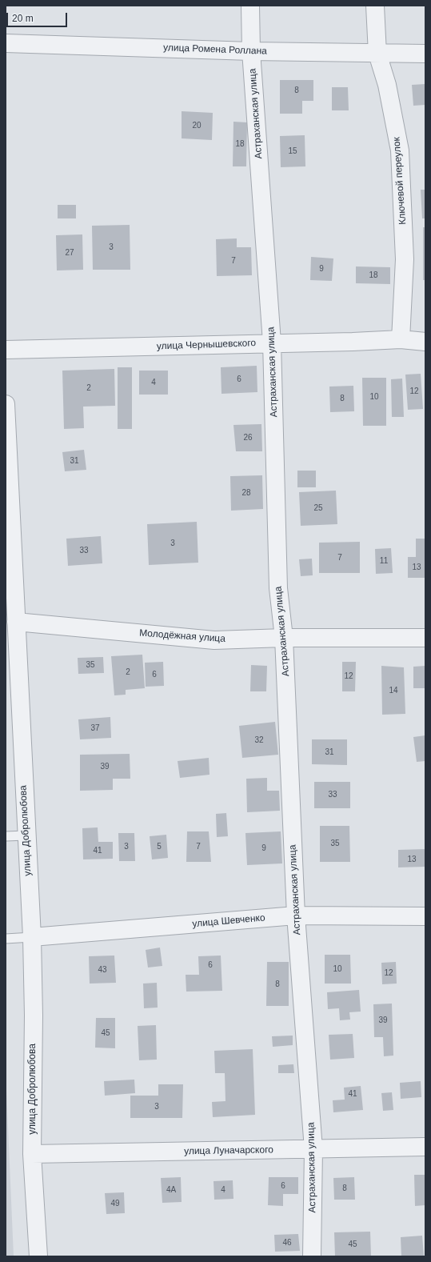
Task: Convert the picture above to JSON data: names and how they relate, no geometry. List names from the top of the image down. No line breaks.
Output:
{"streets":{"street":["улица Ромена Роллана","Астраханская улица","Ключевой переулок","улица Чернышевского","Молодёжная улица","улица Добролюбова","улица Шевченко","улица Луначарского"]},"crossings":[["улица Ромена Роллана","Астраханская улица"],["улица Ромена Роллана","Ключевой переулок"],["Астраханская улица","улица Чернышевского"],["Астраханская улица","Молодёжная улица"],["Астраханская улица","улица Шевченко"],["Астраханская улица","улица Луначарского"],["Ключевой переулок","улица Чернышевского"],["Молодёжная улица","улица Добролюбова"],["улица Добролюбова","улица Шевченко"],["улица Добролюбова","улица Луначарского"]],"house_numbers":["8","20","18","15","3","27","7","9","18","6","4","2","12","10","8","26","31","28","25","3","33","7","11","13","35","2","6","12","14","37","32","31","39","33","35","3","5","7","9","41","13","6","10","43","12","8","39","45","41","3","6","8","4А","4","49","46","45"],"scale_bar":"20 m"}
